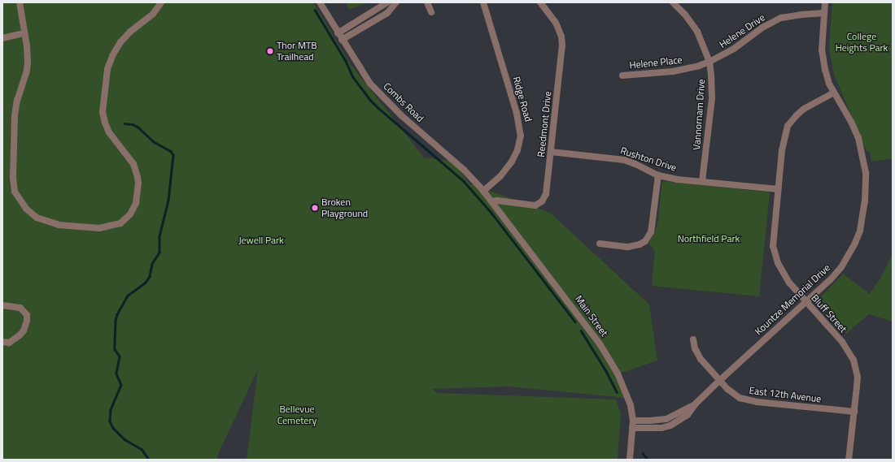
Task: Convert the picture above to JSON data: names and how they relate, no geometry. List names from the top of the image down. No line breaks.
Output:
{"streets":{"street":["Helene Drive","Helene Place","Ridge Road","Combs Road","Vannornam Drive","Reedmont Drive","Rushton Drive","Kountze Memorial Drive","Bluff Street","Main Street","East 12th Avenue"]},"crossings":[["Helene Drive","Helene Place"],["Helene Drive","Vannornam Drive"],["Helene Drive","Kountze Memorial Drive"],["Helene Place","Vannornam Drive"],["Ridge Road","Combs Road"],["Combs Road","Reedmont Drive"],["Combs Road","Main Street"],["Vannornam Drive","Rushton Drive"],["Reedmont Drive","Rushton Drive"],["Reedmont Drive","Main Street"],["Rushton Drive","Bluff Street"],["Kountze Memorial Drive","Bluff Street"],["Kountze Memorial Drive","East 12th Avenue"],["Bluff Street","East 12th Avenue"]],"parks":["College Heights Park","Northfield Park","Jewell Park","Bellevue Cemetery"],"places":["Thor MTB Trailhead","Broken Playground"]}
